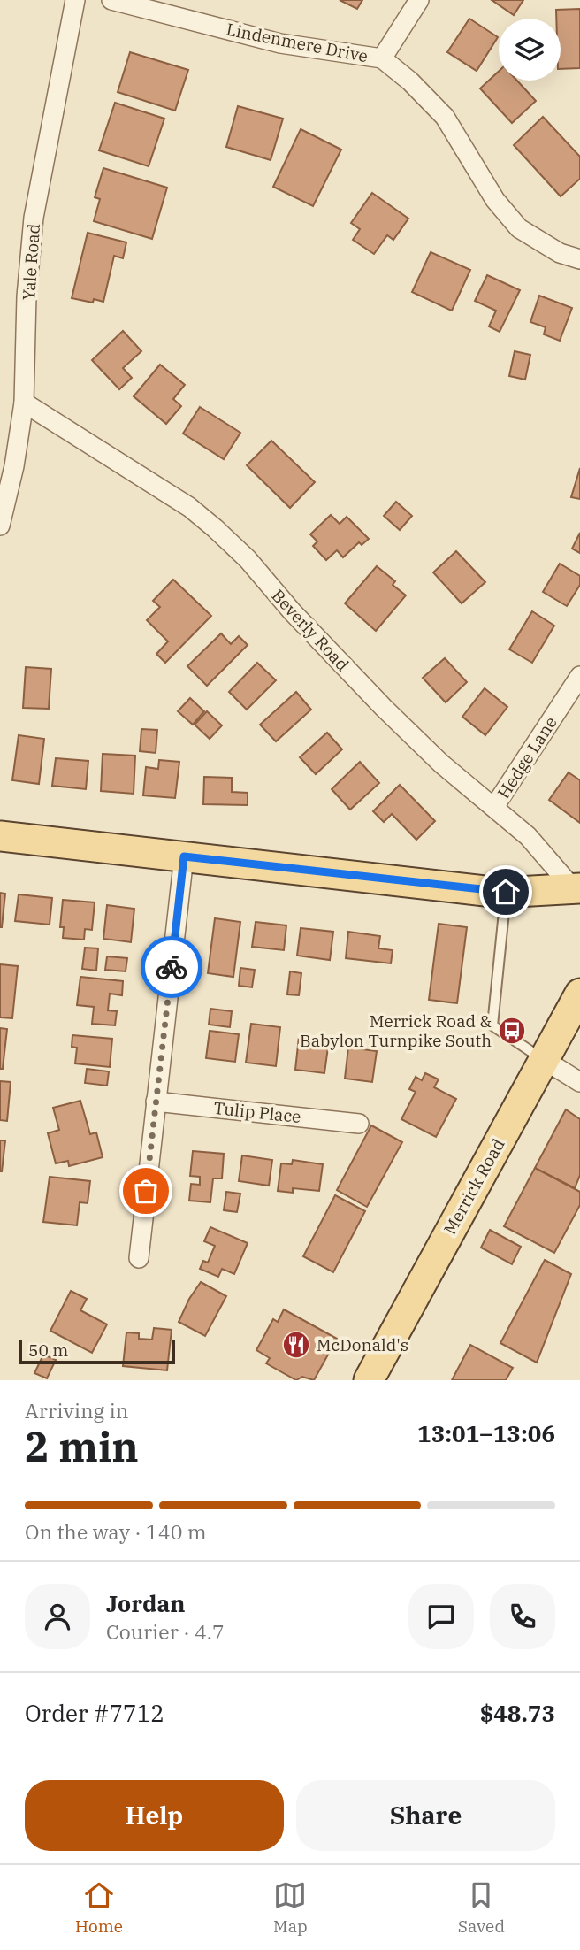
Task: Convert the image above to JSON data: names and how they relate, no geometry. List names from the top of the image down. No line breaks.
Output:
{"streets":{"main road":["Merrick Road"],"street":["Lindenmere Drive","Yale Road","Beverly Road","Hedge Lane","Tulip Place"]},"crossings":[["Yale Road","Beverly Road"],["Beverly Road","Hedge Lane"]],"places":{"bus stop":["Merrick Road & Babylon Turnpike South"],"restaurant":["McDonald's"]},"scale_bar":"50 m","page":{"scale":"50 m","heading":["2 min","Arriving in","13:01–13:06"],"panel":["Jordan","Courier · 4.7","Order #7712","$48.73"],"bar":"On the way · 140 m","buttons":["Help","Share"],"tabs":["Home","Map","Saved"]}}
